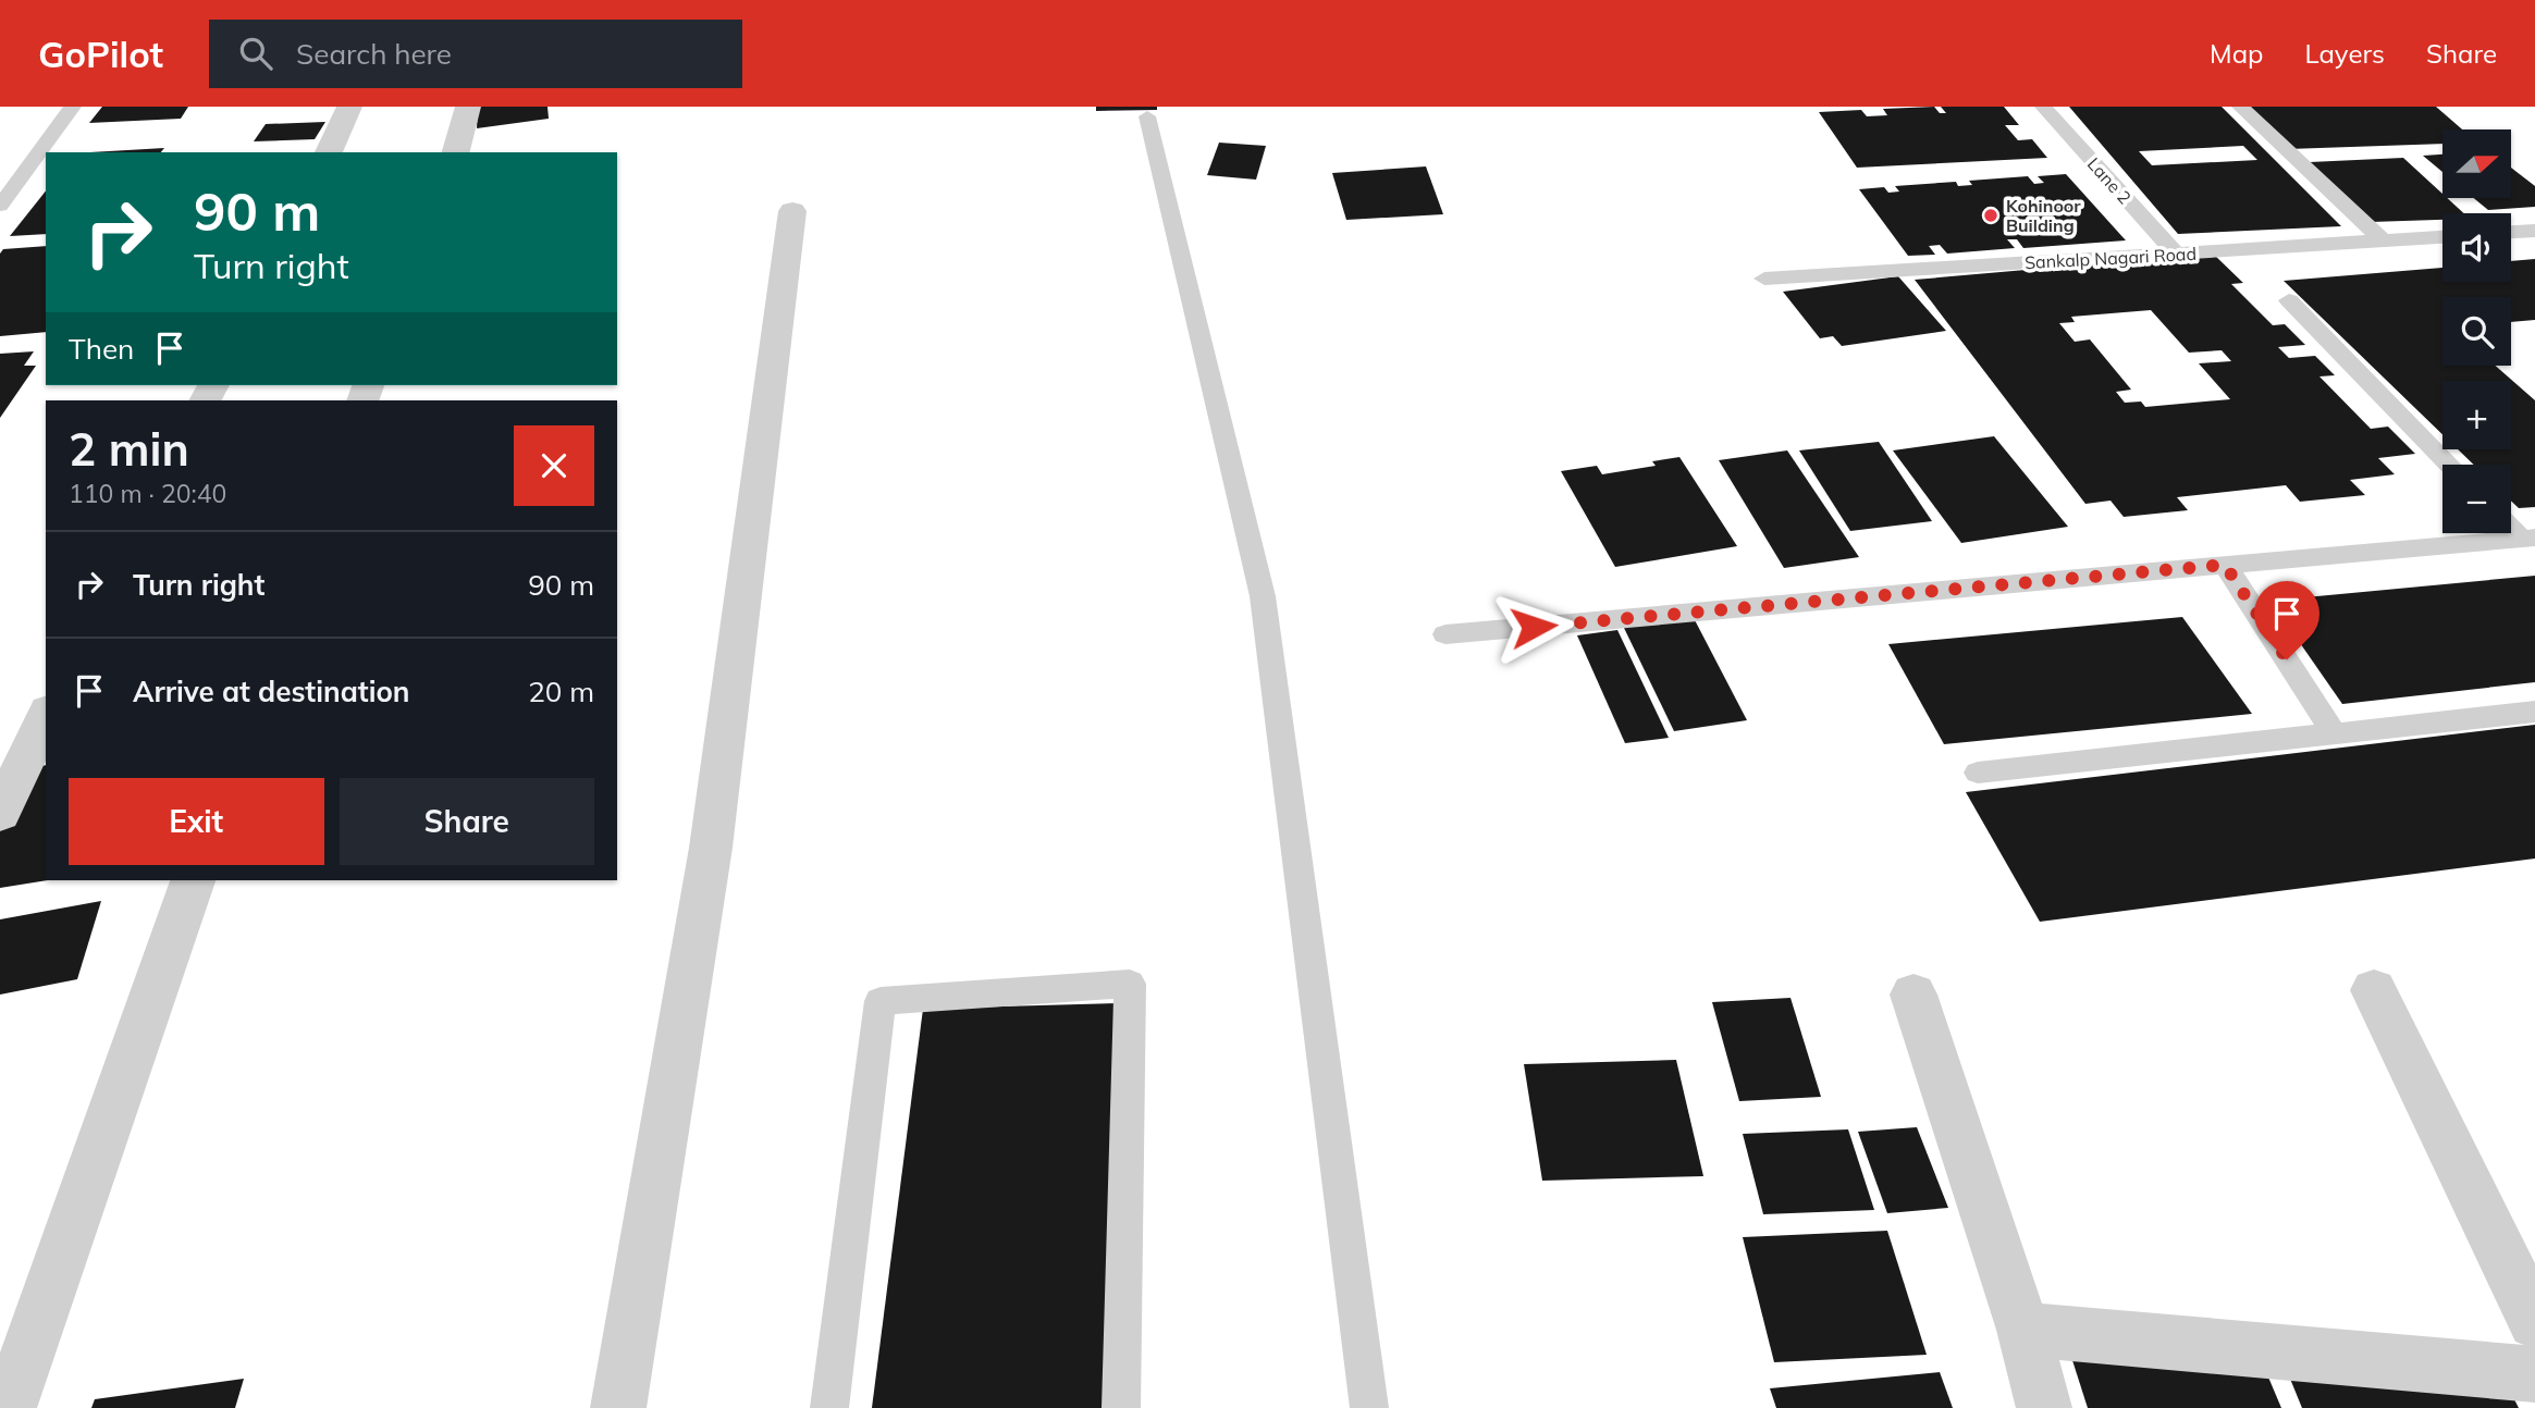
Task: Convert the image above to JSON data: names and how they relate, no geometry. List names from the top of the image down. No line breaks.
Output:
{"streets":{"lane":["Lane 2","Sankalp Nagari Road"]},"crossings":[["Lane 2","Sankalp Nagari Road"]],"places":["Kohinoor Building"],"north":"right","page":{"header":"GoPilot","search":"Search here","nav":["Map","Layers","Share"],"map_buttons":["+","−"],"turn":["90 m","Turn right"],"then":"Then","heading":["2 min","110 m · 20:40"],"list":[{"name":"Turn right","value":"90 m"},{"name":"Arrive at destination","value":"20 m"}],"buttons":["Exit","Share"]}}
